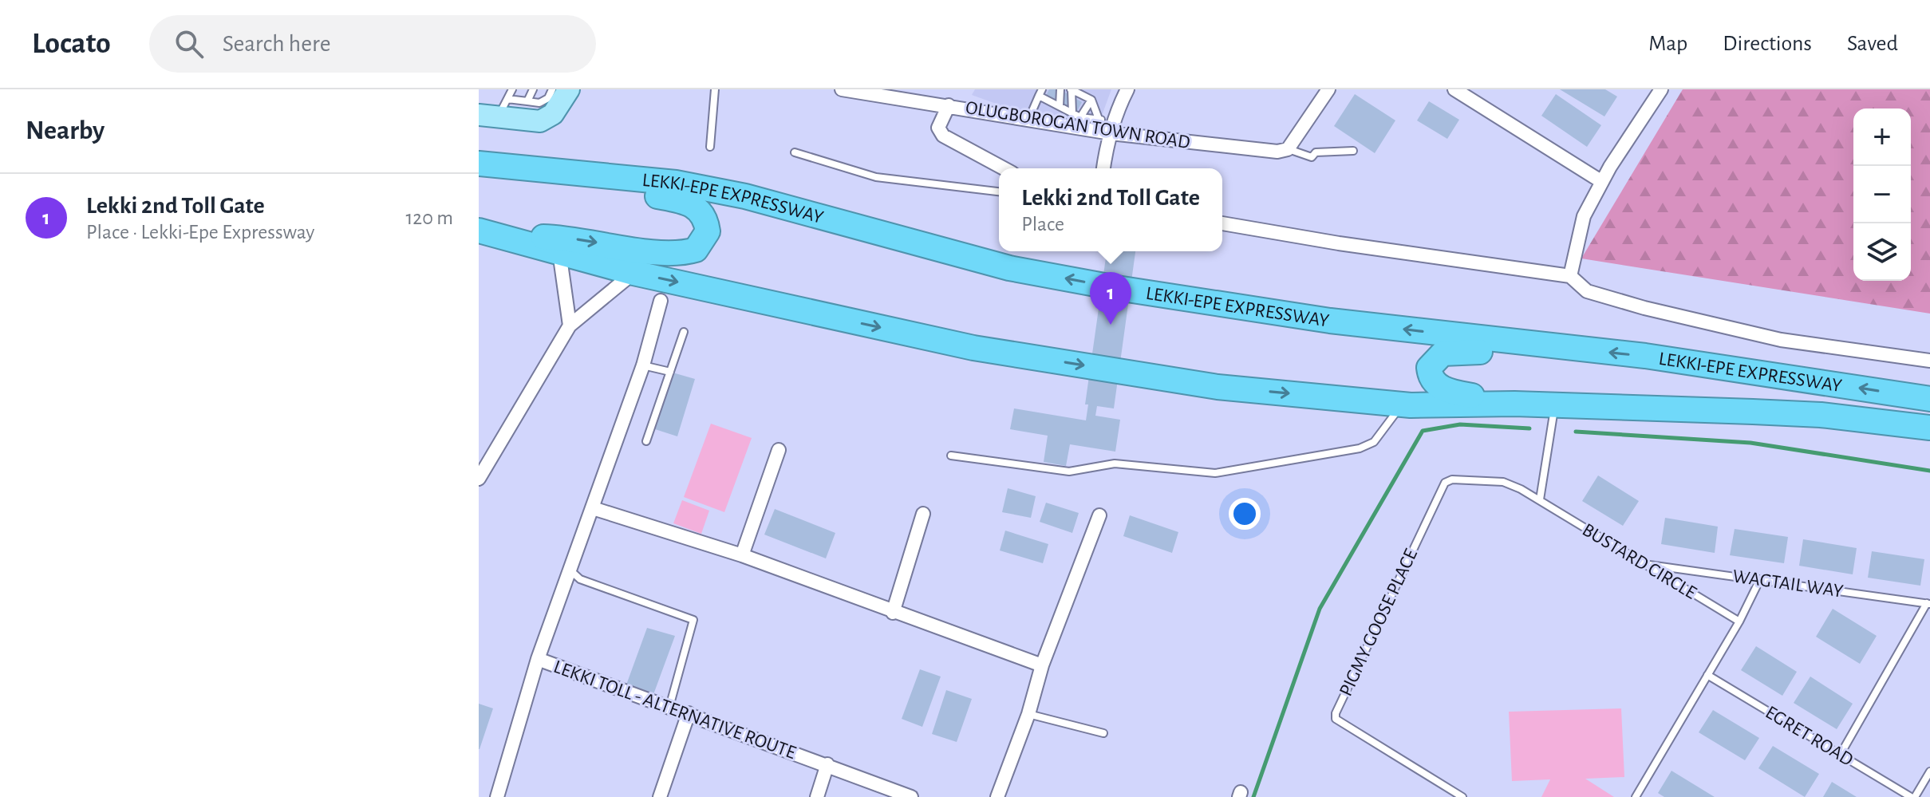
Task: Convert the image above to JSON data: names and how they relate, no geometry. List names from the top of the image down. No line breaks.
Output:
{"streets":{"highway":["LEKKI-EPE EXPRESSWAY"],"street":["OLUGBOROGAN TOWN ROAD","LEKKI TOLL - ALTERNATIVE ROUTE"],"lane":["BUSTARD CIRCLE","WAGTAIL WAY","PIGMY GOOSE PLACE","EGRET ROAD"]},"crossings":[["BUSTARD CIRCLE","WAGTAIL WAY"],["BUSTARD CIRCLE","PIGMY GOOSE PLACE"]],"page":{"header":"Locato","search":"Search here","nav":["Map","Directions","Saved"],"heading":"Nearby","map_buttons":["+","−"],"popup":["Lekki 2nd Toll Gate","Place"],"list":[{"mark":"1","name":"Lekki 2nd Toll Gate","note":"Place · Lekki-Epe Expressway","value":"120 m"}],"pins":"1"}}
